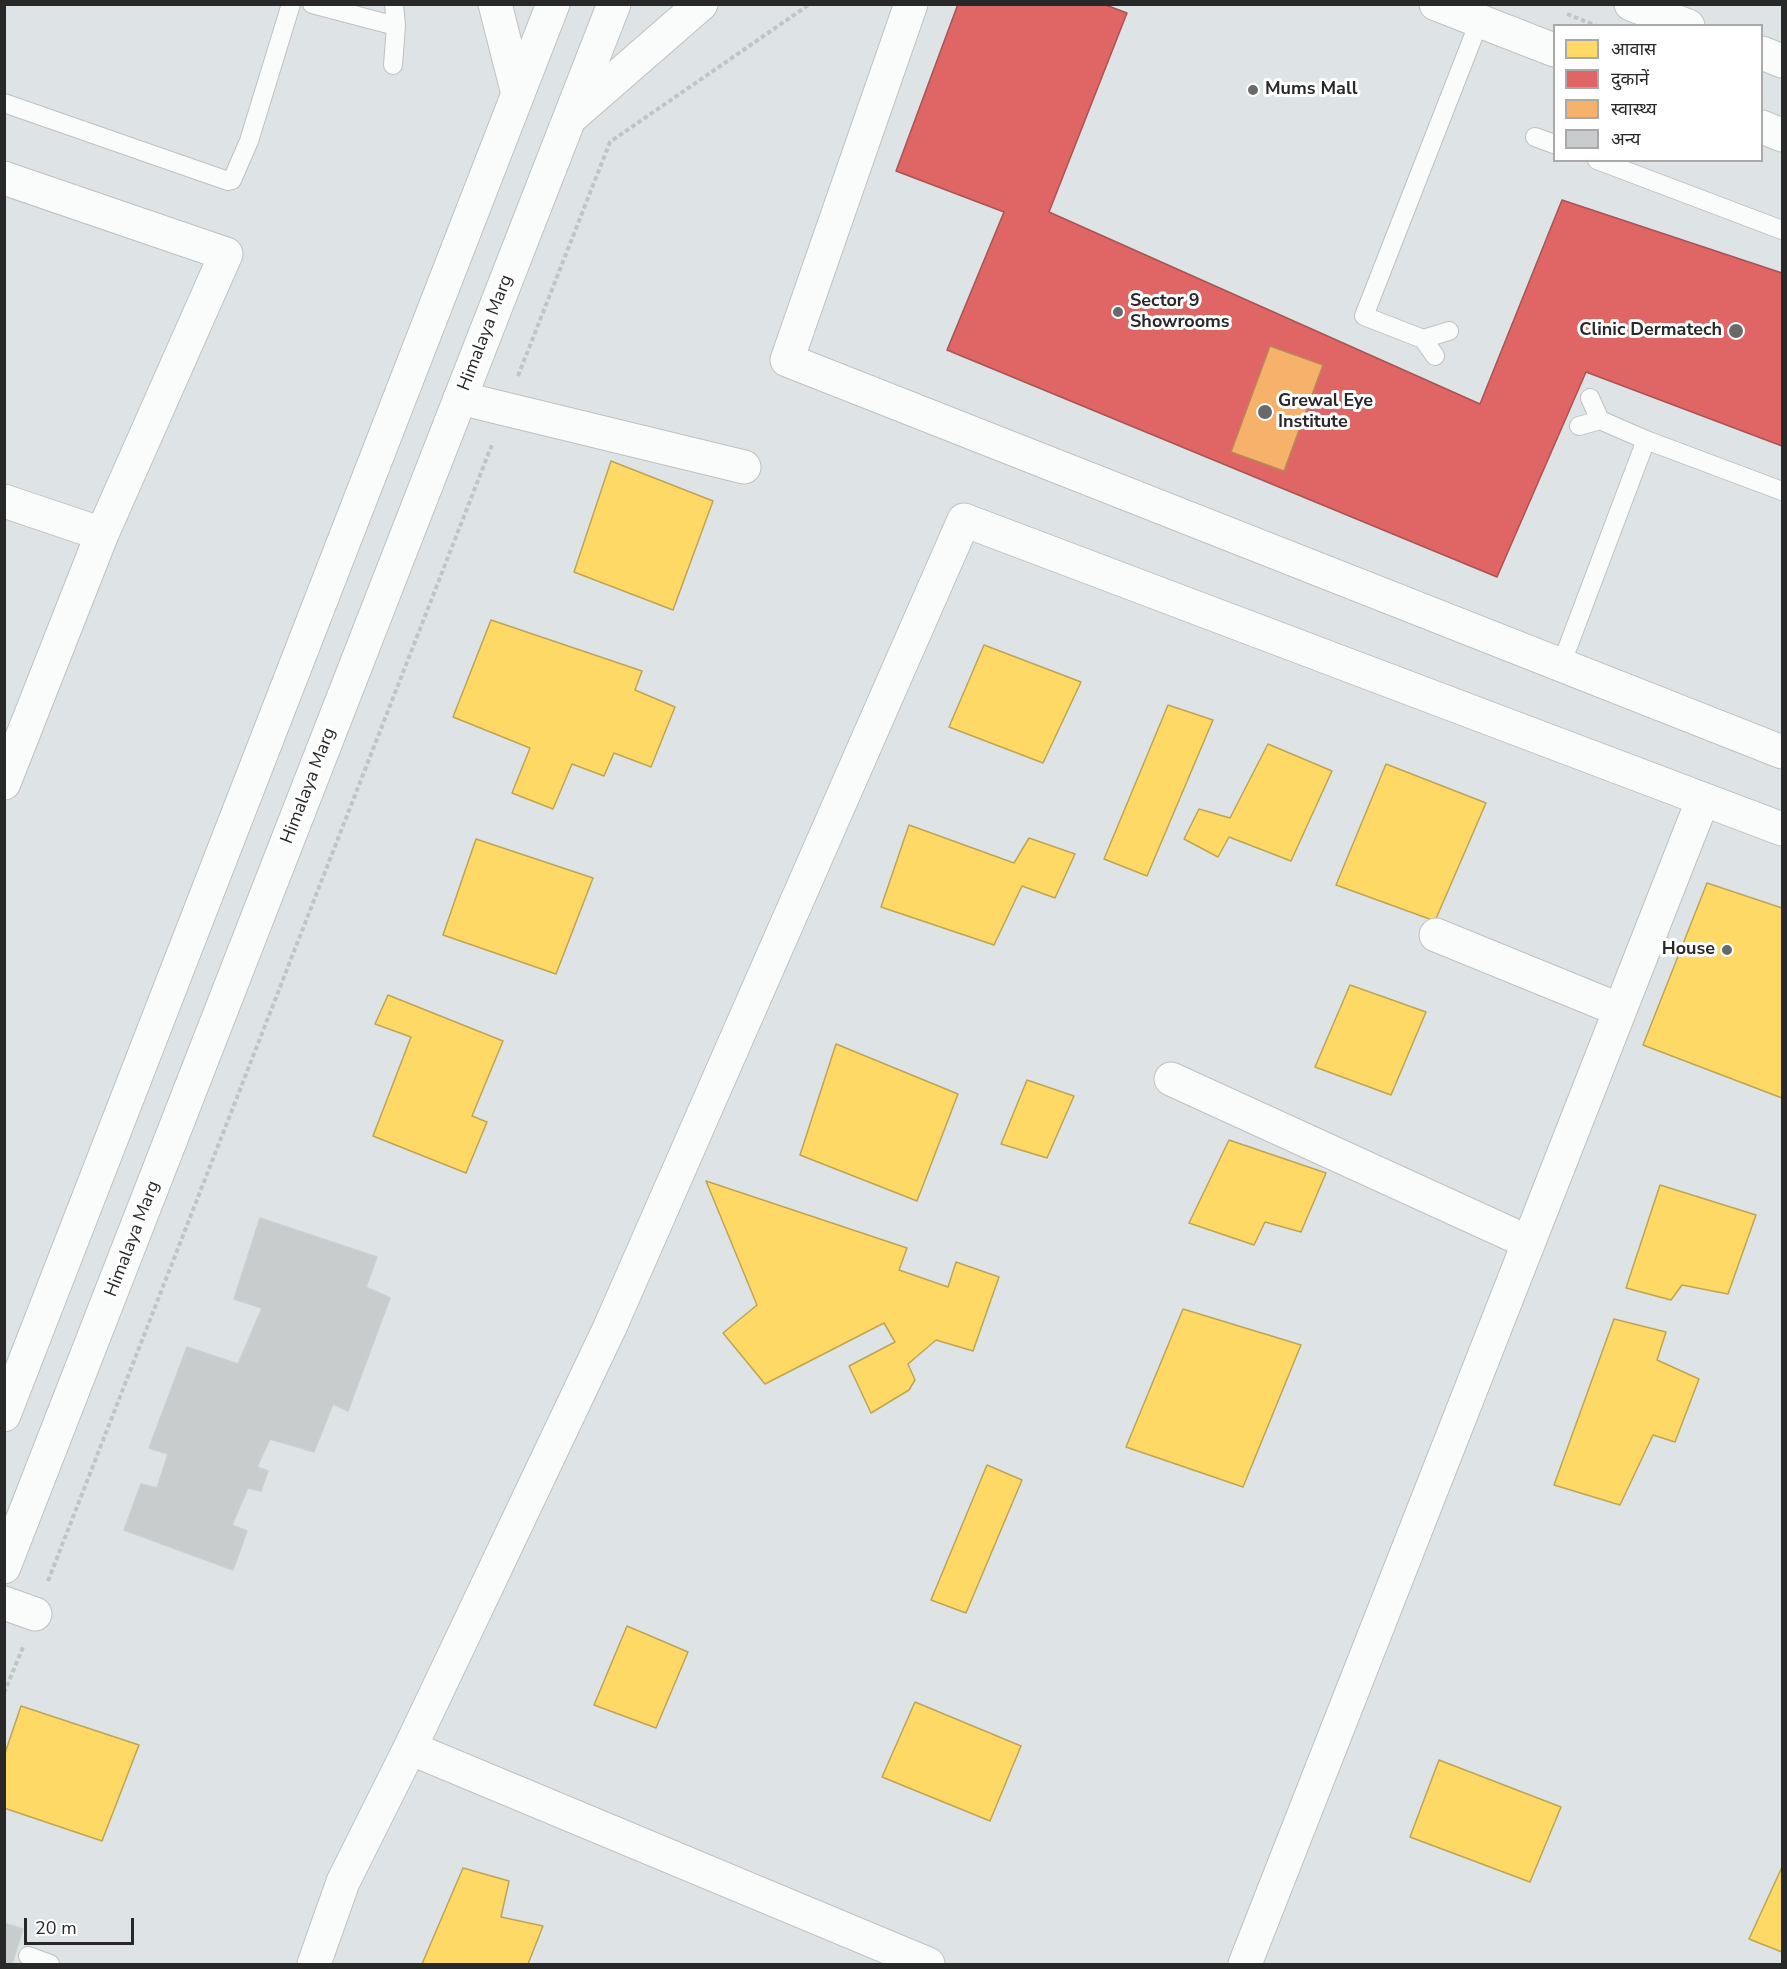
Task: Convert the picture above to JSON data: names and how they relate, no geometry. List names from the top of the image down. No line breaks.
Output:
{"streets":{"street":["Himalaya Marg"]},"places":["Mums Mall","Sector 9 Showrooms","Clinic Dermatech","Grewal Eye Institute","House"],"legend":["आवास","दुकानें","स्वास्थ्य","अन्य"],"scale_bar":"20 m"}
